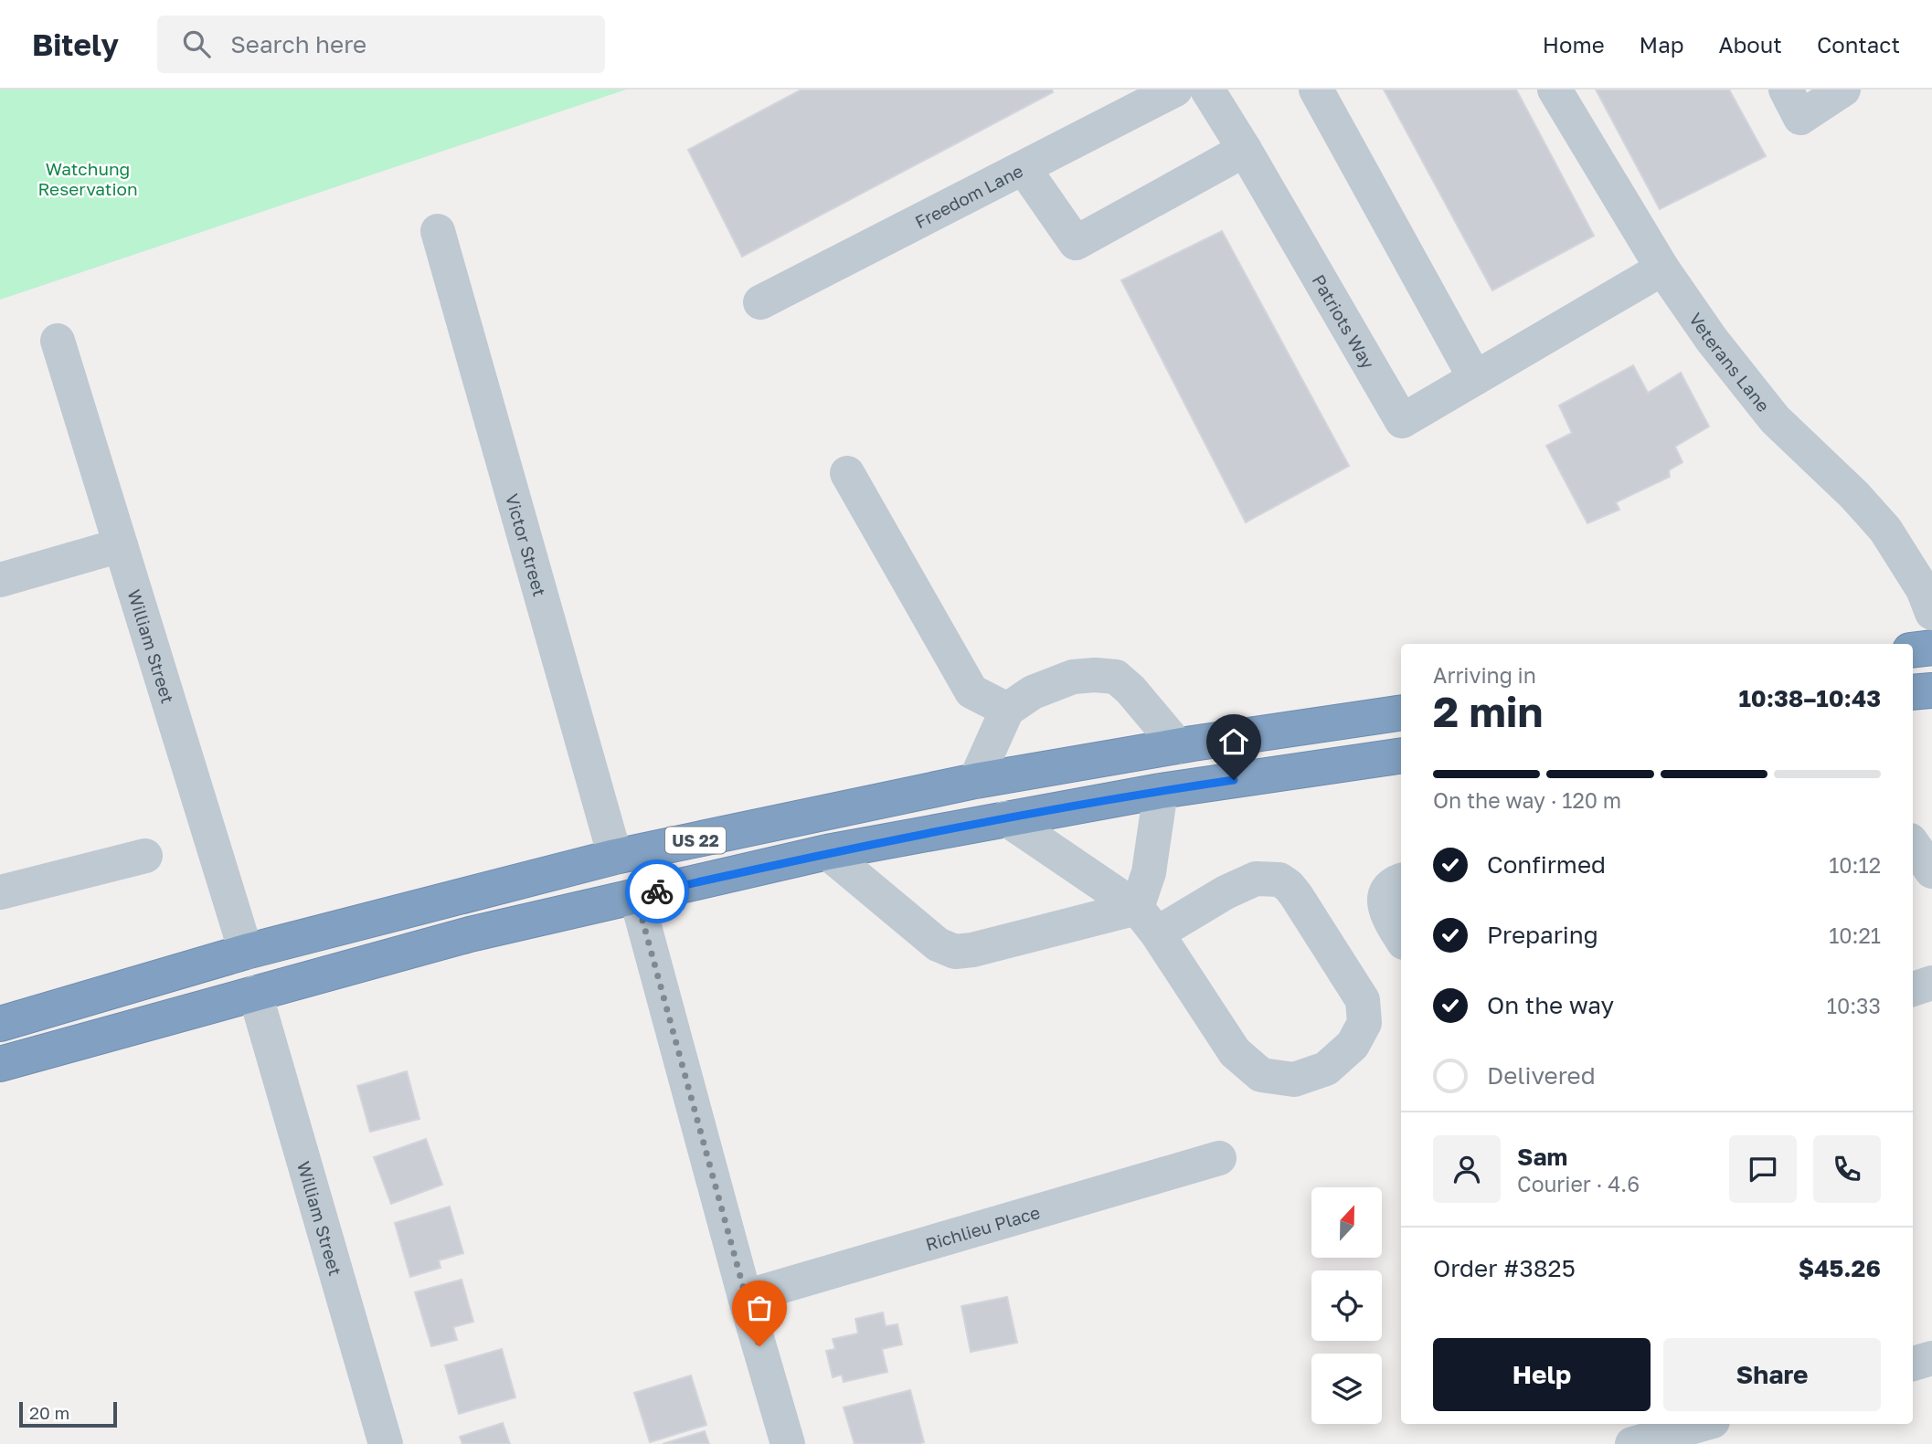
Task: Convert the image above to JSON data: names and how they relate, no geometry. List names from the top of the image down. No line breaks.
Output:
{"streets":{"highway":["US 22"],"street":["Freedom Lane","Patriots Way","Veterans Lane","Victor Street","William Street","Richlieu Place"]},"crossings":[["Patriots Way","Veterans Lane"],["Victor Street","US 22"],["William Street","US 22"]],"parks":["Watchung Reservation"],"scale_bar":"20 m","north":"top","page":{"header":"Bitely","search":"Search here","nav":["Home","Map","About","Contact"],"heading":["2 min","Arriving in","10:38–10:43"],"panel":["Sam","Courier · 4.6","Order #3825","$45.26"],"bar":"On the way · 120 m","list":[["Confirmed","10:12"],["Preparing","10:21"],["On the way","10:33"],"Delivered"],"buttons":["Help","Share"],"scale":"20 m"}}
